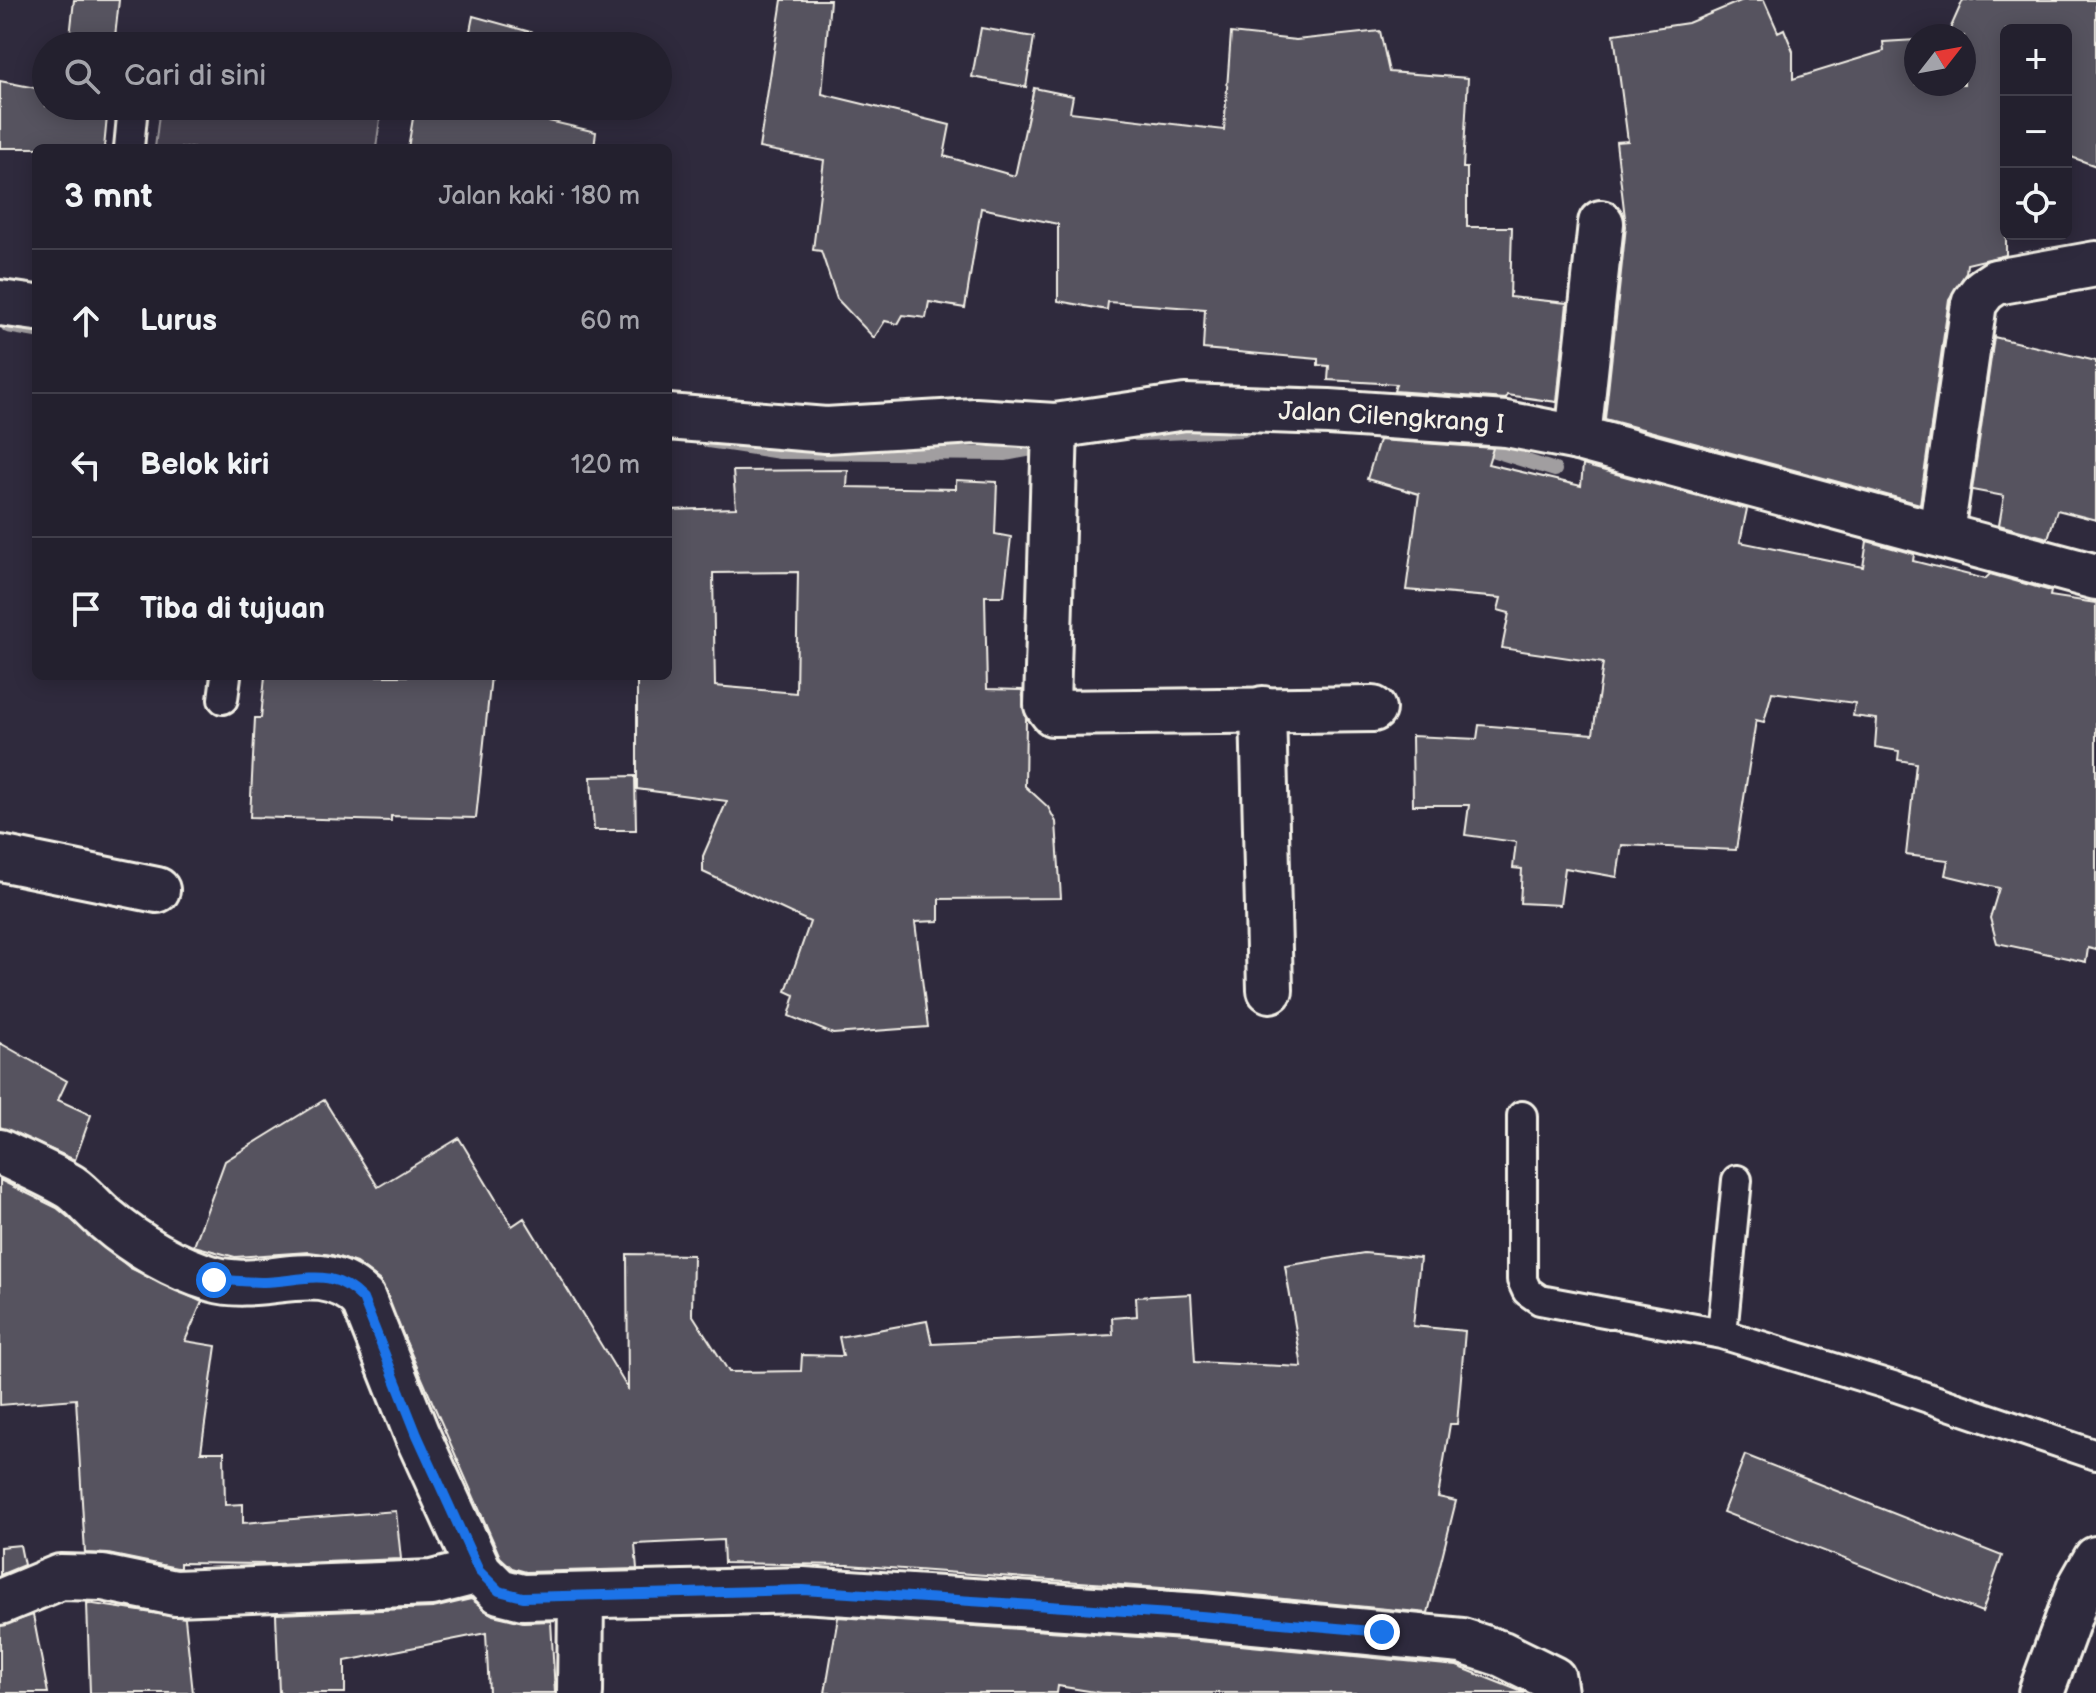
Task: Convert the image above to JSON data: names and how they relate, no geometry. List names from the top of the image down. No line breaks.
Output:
{"streets":{"street":["Jalan Cilengkrang I"]},"north":"top right","page":{"map_buttons":["+","−"],"search":"Cari di sini","heading":["3 mnt","Jalan kaki · 180 m"],"list":[["Lurus","60 m"],["Belok kiri","120 m"],"Tiba di tujuan"]}}
